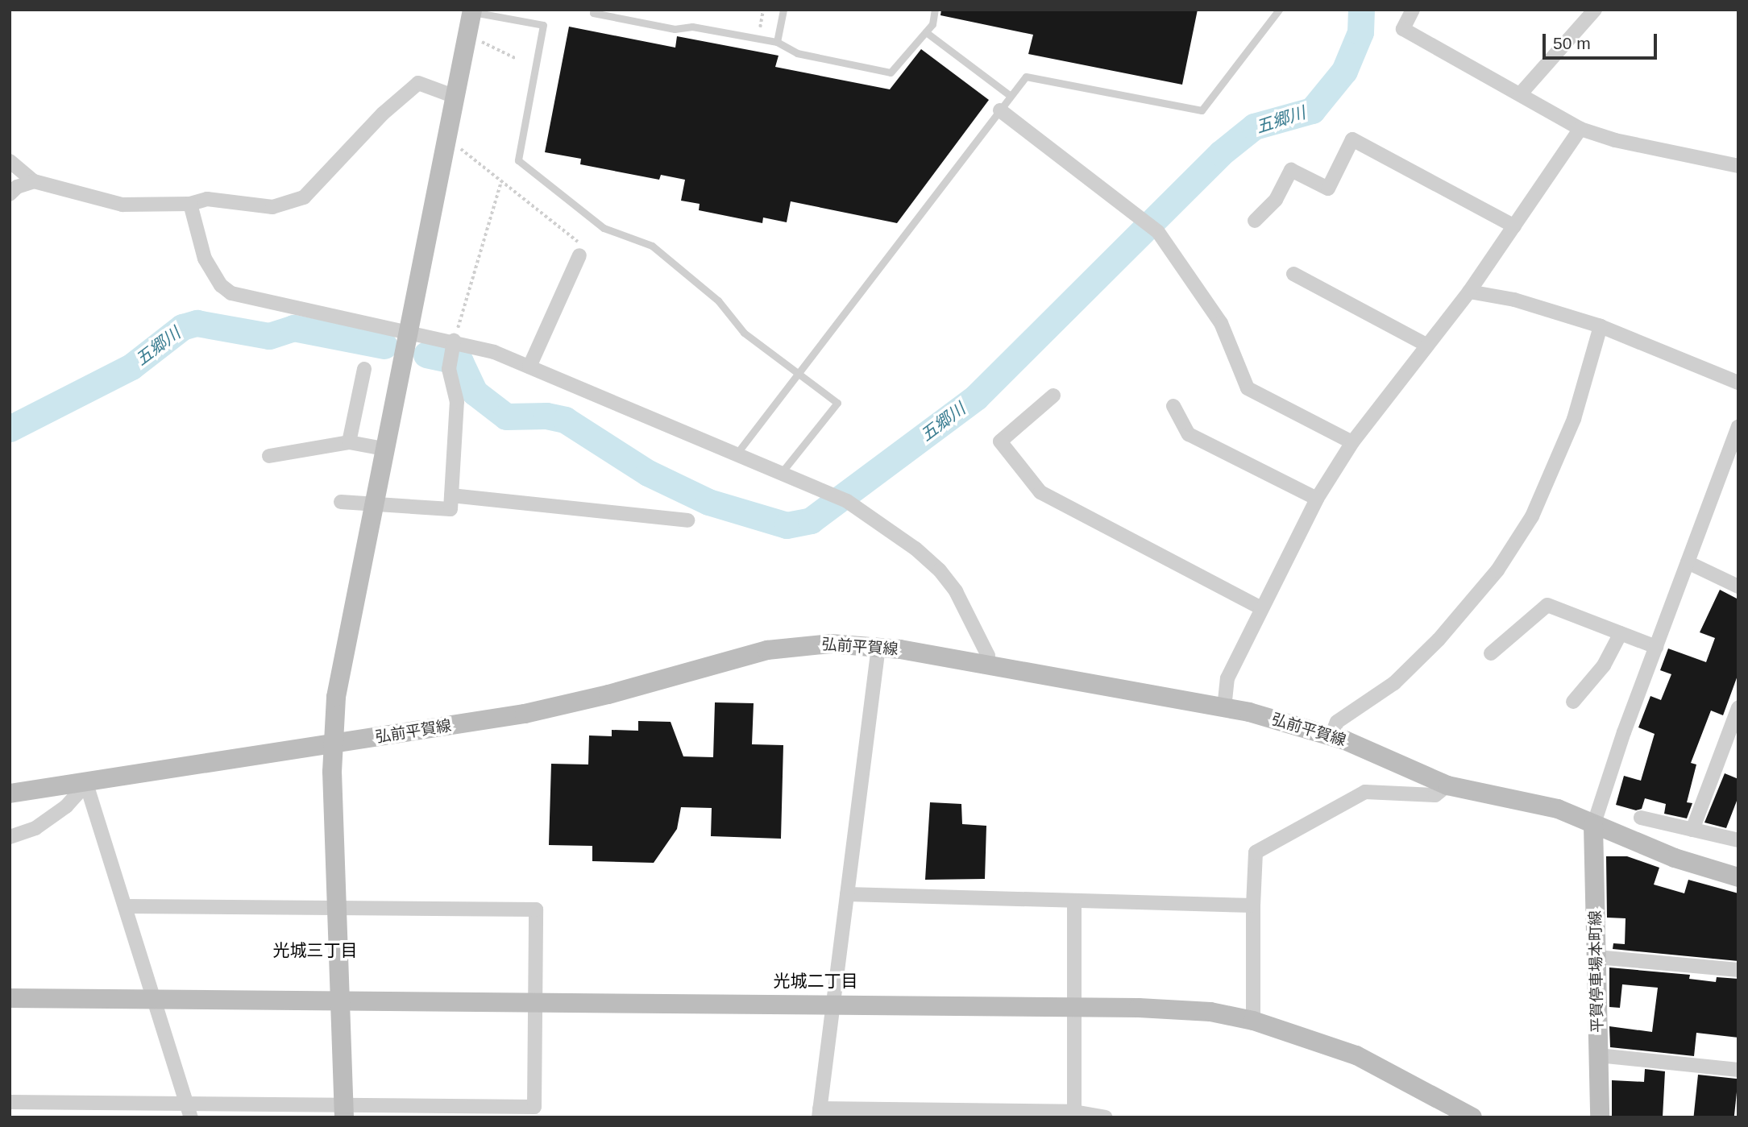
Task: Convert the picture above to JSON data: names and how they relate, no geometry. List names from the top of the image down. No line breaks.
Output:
{"streets":{"street":["弘前平賀線","平賀停車場本町線"]},"crossings":[["弘前平賀線","平賀停車場本町線"]],"districts":["光城三丁目","光城二丁目"],"water":["五郷川"],"scale_bar":"50 m"}
